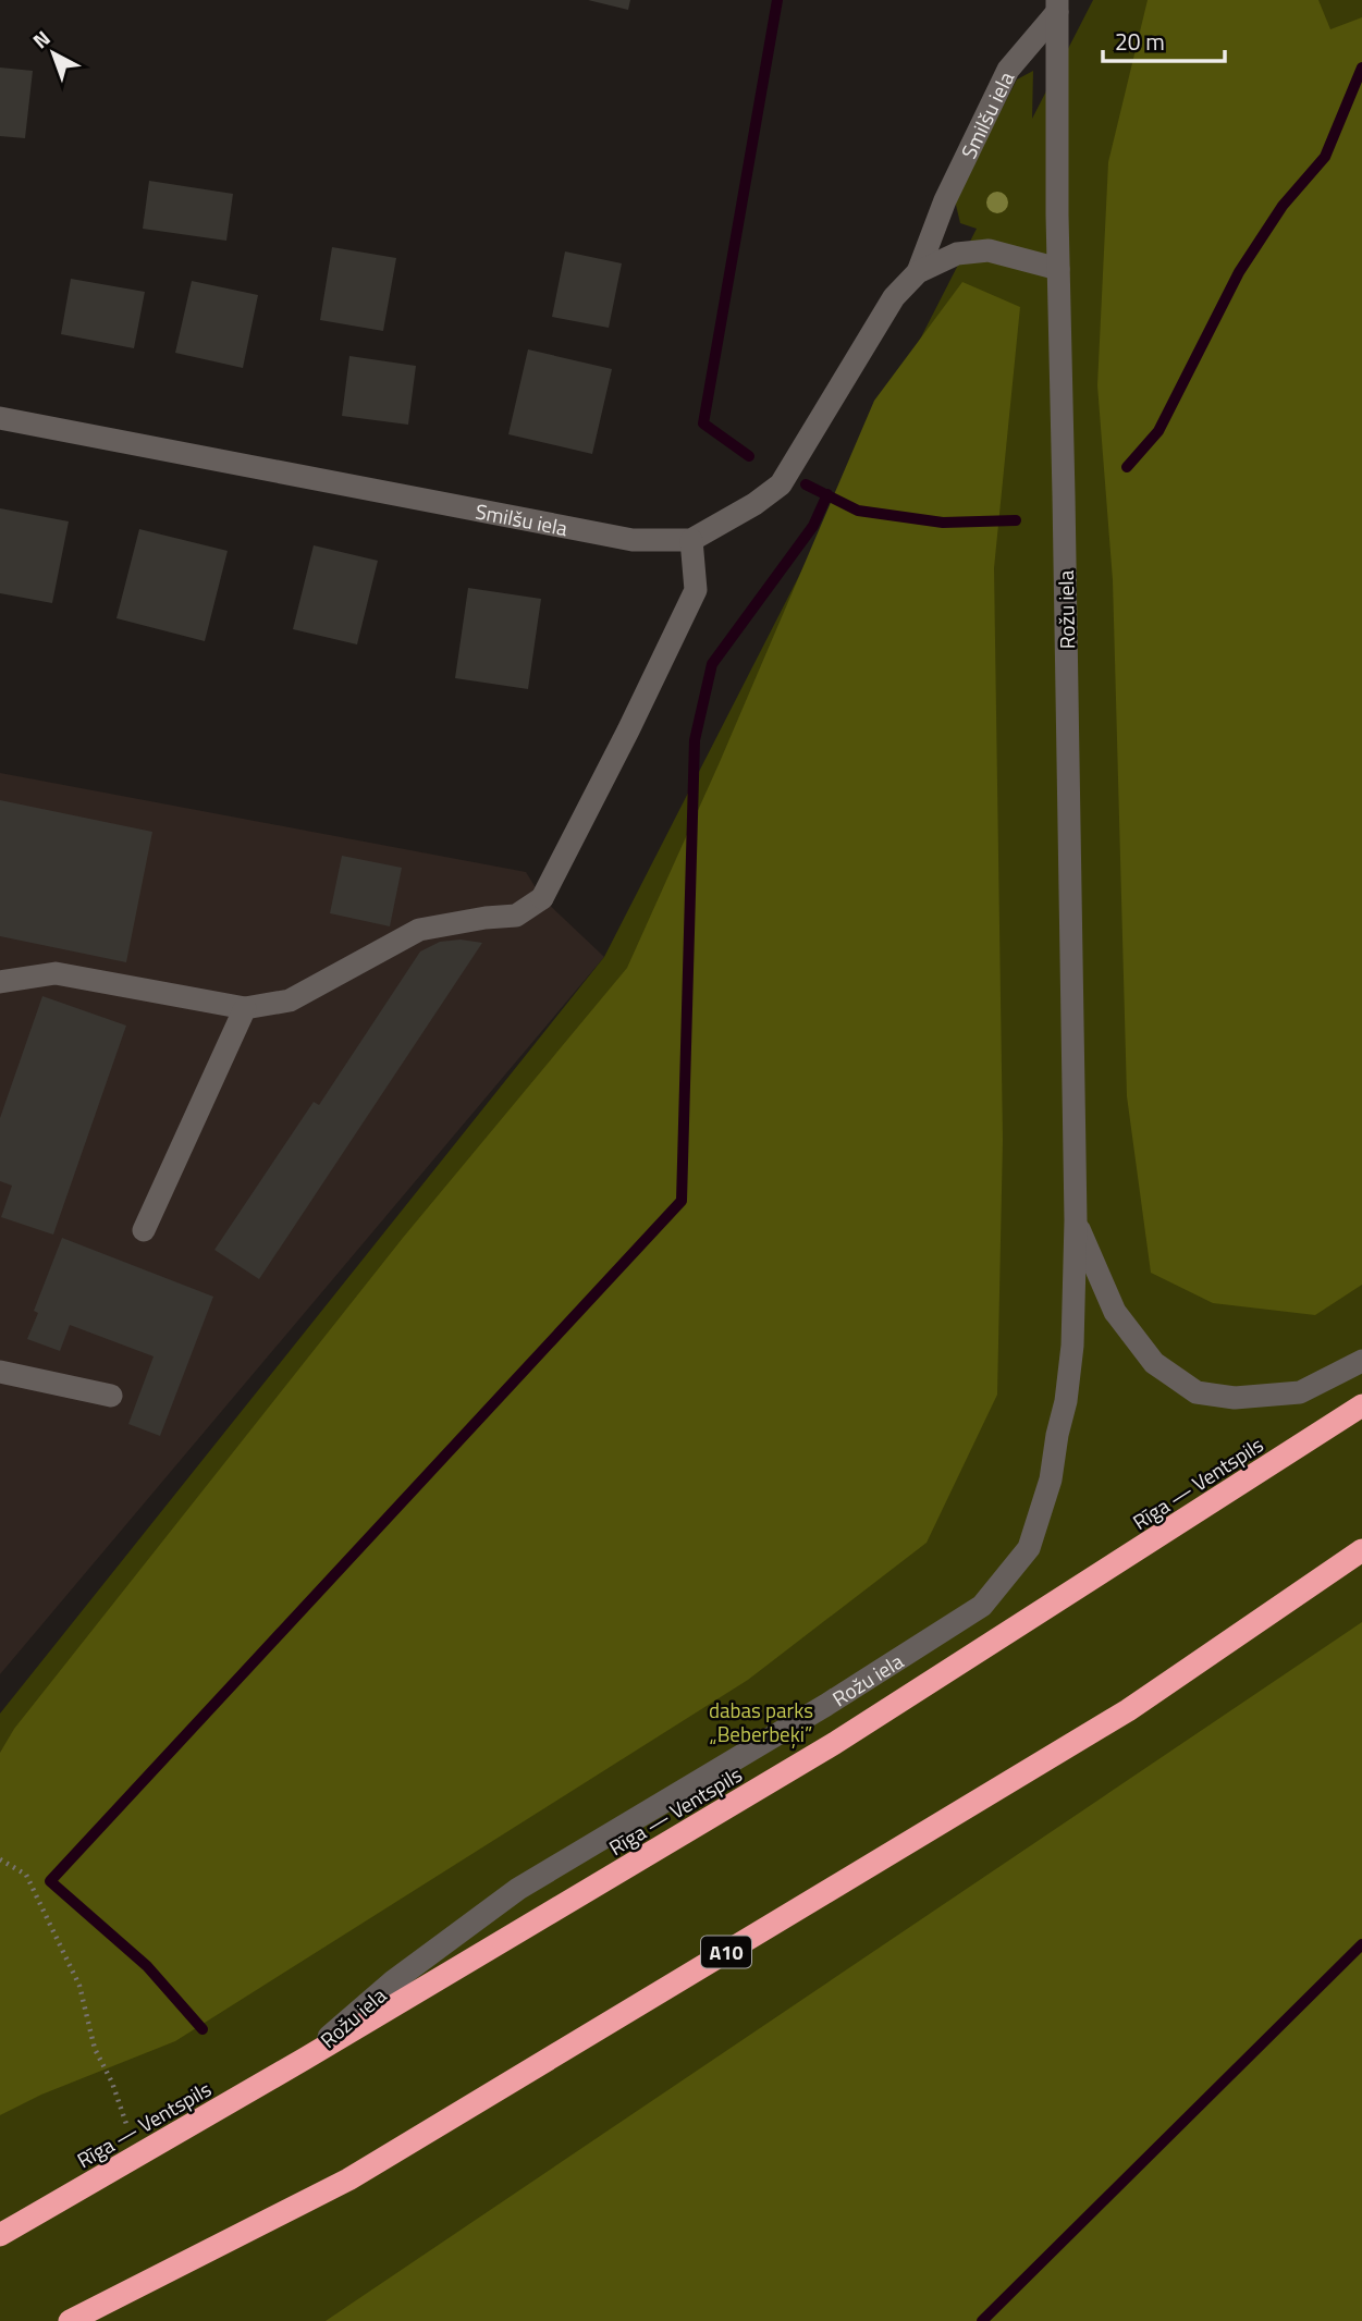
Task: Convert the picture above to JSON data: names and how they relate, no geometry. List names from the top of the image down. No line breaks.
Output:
{"streets":{"highway":["Rīga — Ventspils","A10"],"street":["Smilšu iela","Rožu iela"]},"crossings":[["Smilšu iela","Rožu iela"],["Rožu iela","Rīga — Ventspils"]],"parks":["dabas parks „Beberbeķi”"],"scale_bar":"20 m","north":"top left"}
